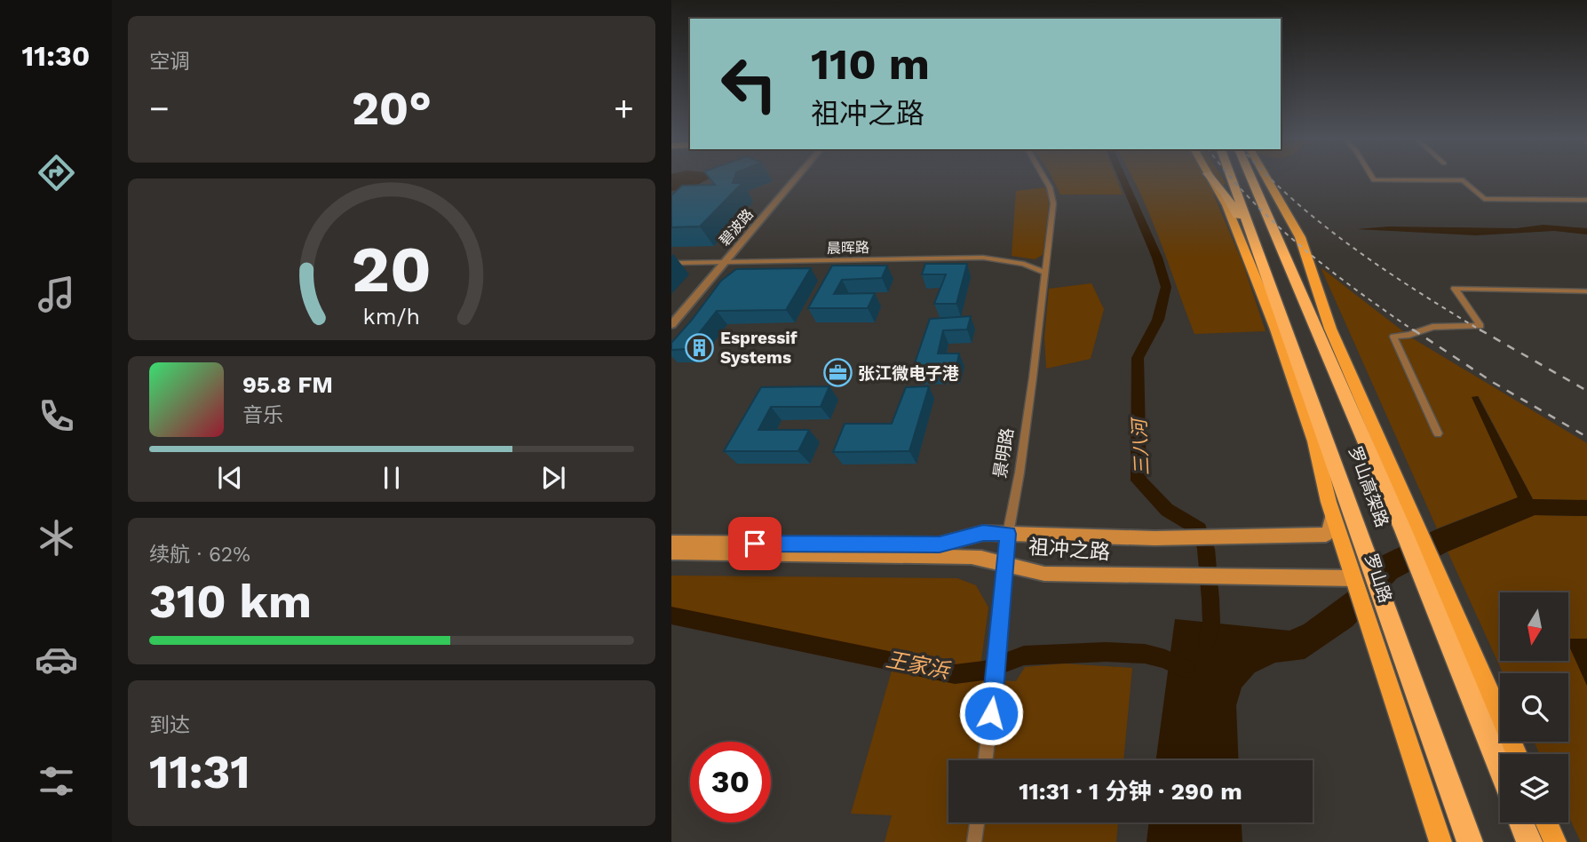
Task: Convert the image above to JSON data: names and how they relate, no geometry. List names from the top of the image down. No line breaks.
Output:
{"streets":{"highway":["罗山高架路"],"main road":["祖冲之路","罗山路"],"street":["碧波路","晨晖路","景明路"]},"crossings":[["碧波路","晨晖路"],["晨晖路","景明路"],["景明路","祖冲之路"],["祖冲之路","罗山路"]],"water":["三八河","王家浜"],"places":{"building":["Espressif Systems"],"office":["张江微电子港"]},"north":"bottom","page":{"tabs":"11:30","tile":["空调",["续航 · 62%","310 km"],["到达","11:31"]],"turn":["110 m","祖冲之路"],"heat":["−","20°","+"],"song":["95.8 FM","音乐"],"limit":"30","trip":"11:31 · 1 分钟 · 290 m","gauge":["20","km/h"]}}
